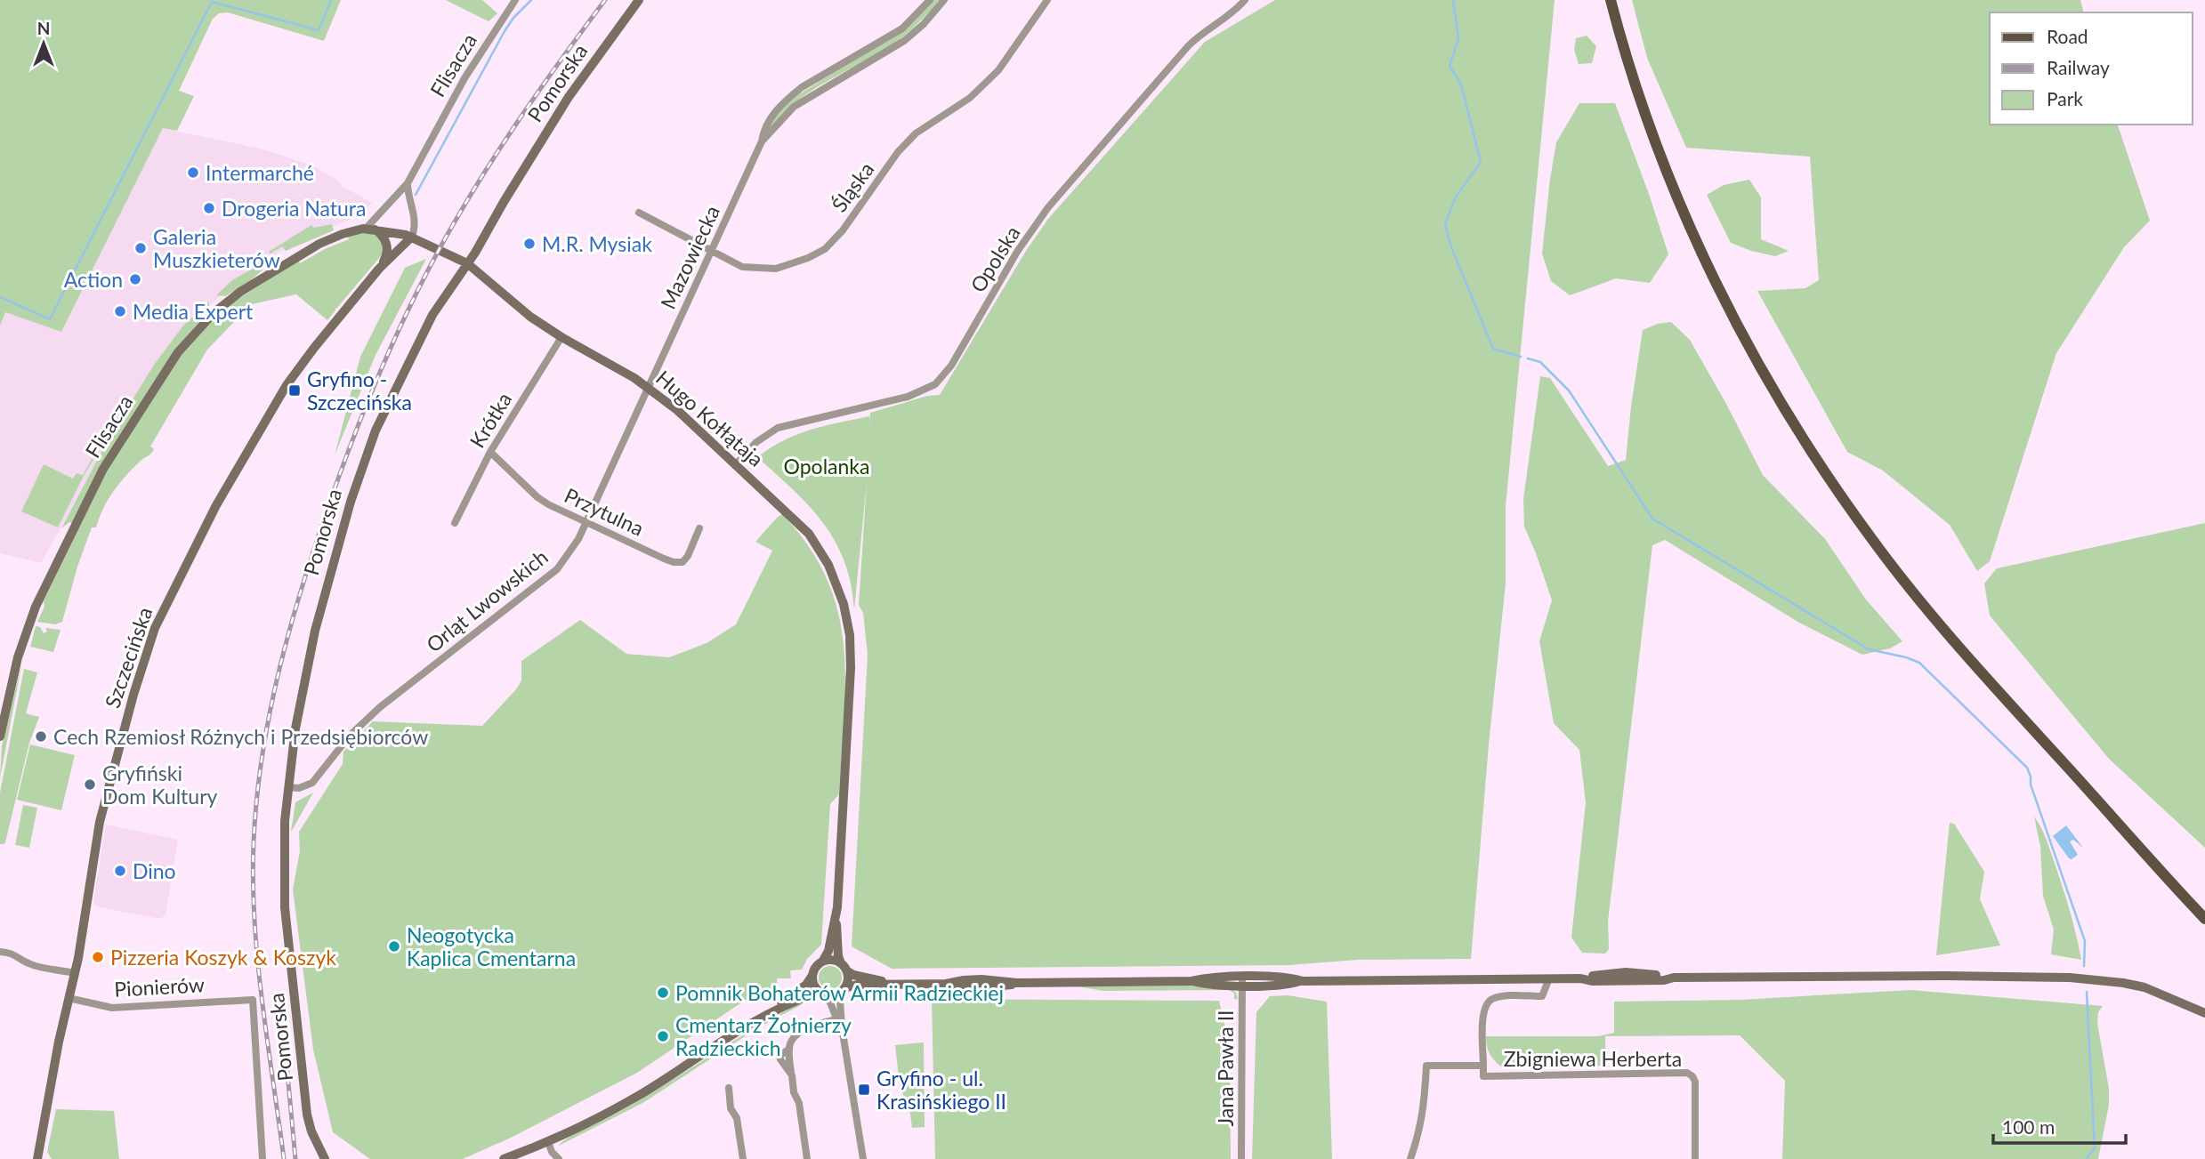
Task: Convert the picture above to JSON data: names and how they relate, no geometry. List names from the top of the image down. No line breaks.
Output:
{"streets":{"street":["Flisacza","Pomorska","Śląska","Mazowiecka","Opolska","Hugo Kołłątaja","Krótka","Przytulna","Orląt Lwowskich","Szczecińska","Pionierów","Zbigniewa Herberta","Jana Pawła II"]},"crossings":[["Flisacza","Pomorska"],["Flisacza","Hugo Kołłątaja"],["Flisacza","Szczecińska"],["Pomorska","Hugo Kołłątaja"],["Pomorska","Orląt Lwowskich"],["Śląska","Mazowiecka"],["Mazowiecka","Hugo Kołłątaja"],["Mazowiecka","Orląt Lwowskich"],["Opolska","Hugo Kołłątaja"],["Hugo Kołłątaja","Krótka"],["Hugo Kołłątaja","Orląt Lwowskich"],["Krótka","Przytulna"],["Przytulna","Orląt Lwowskich"],["Szczecińska","Pionierów"]],"parks":["Opolanka"],"places":{"other":["Intermarché","Drogeria Natura","M.R. Mysiak","Galeria Muszkieterów","Action","Media Expert","Cech Rzemiosł Różnych i Przedsiębiorców","Gryfiński Dom Kultury","Dino","Neogotycka Kaplica Cmentarna","Pizzeria Koszyk & Koszyk","Pomnik Bohaterów Armii Radzieckiej","Cmentarz Żołnierzy Radzieckich"],"transit":["Gryfino - Szczecińska","Gryfino - ul. Krasińskiego II"]},"legend":["Road","Railway","Park"],"scale_bar":"100 m","north":"top"}
